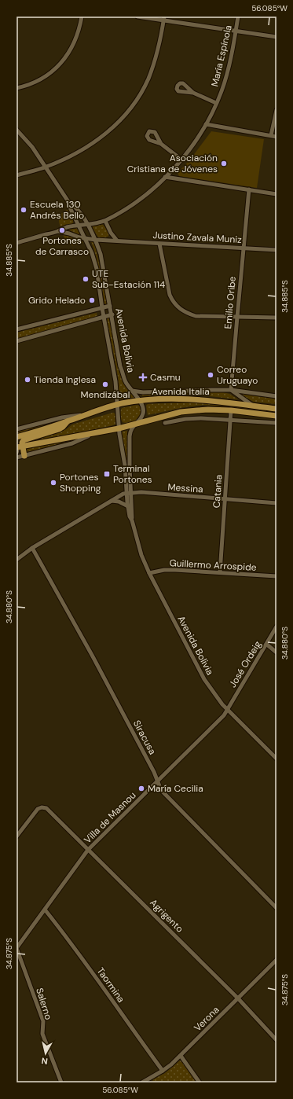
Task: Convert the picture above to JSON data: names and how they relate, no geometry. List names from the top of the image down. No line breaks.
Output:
{"streets":{"main road":["Avenida Italia"],"street":["María Espínola","Justino Zavala Muniz","Emilio Oribe","Avenida Bolivia","Messina","Catania","Guillermo Arrospide","José Ordeig","Siracusa","Villa de Masnou","Agrigento","Taormina","Salerno","Verona"]},"crossings":[["María Espínola","Justino Zavala Muniz"],["María Espínola","Avenida Bolivia"],["Justino Zavala Muniz","Emilio Oribe"],["Justino Zavala Muniz","Avenida Bolivia"],["Emilio Oribe","Avenida Italia"],["Avenida Bolivia","Avenida Italia"],["Avenida Bolivia","Messina"],["Avenida Bolivia","Guillermo Arrospide"],["Avenida Bolivia","José Ordeig"],["Avenida Bolivia","Villa de Masnou"],["Avenida Italia","Catania"],["Messina","Catania"],["Catania","Guillermo Arrospide"],["José Ordeig","Villa de Masnou"],["Siracusa","Villa de Masnou"],["Villa de Masnou","Agrigento"],["Villa de Masnou","Taormina"],["Villa de Masnou","Salerno"],["Agrigento","Verona"],["Taormina","Verona"]],"places":{"other":["Asociación Cristiana de Jóvenes","Escuela 130 Andrés Bello","Portones de Carrasco","UTE Sub-Estación 114","Grido Helado","Correo Uruguayo","Tienda Inglesa","Mendizábal","Portones Shopping","María Cecilia"],"health":["Casmu"],"transit":["Terminal Portones"]},"north":"bottom","coordinates":["56.085°W","34.885°S","34.880°S","34.875°S"]}
